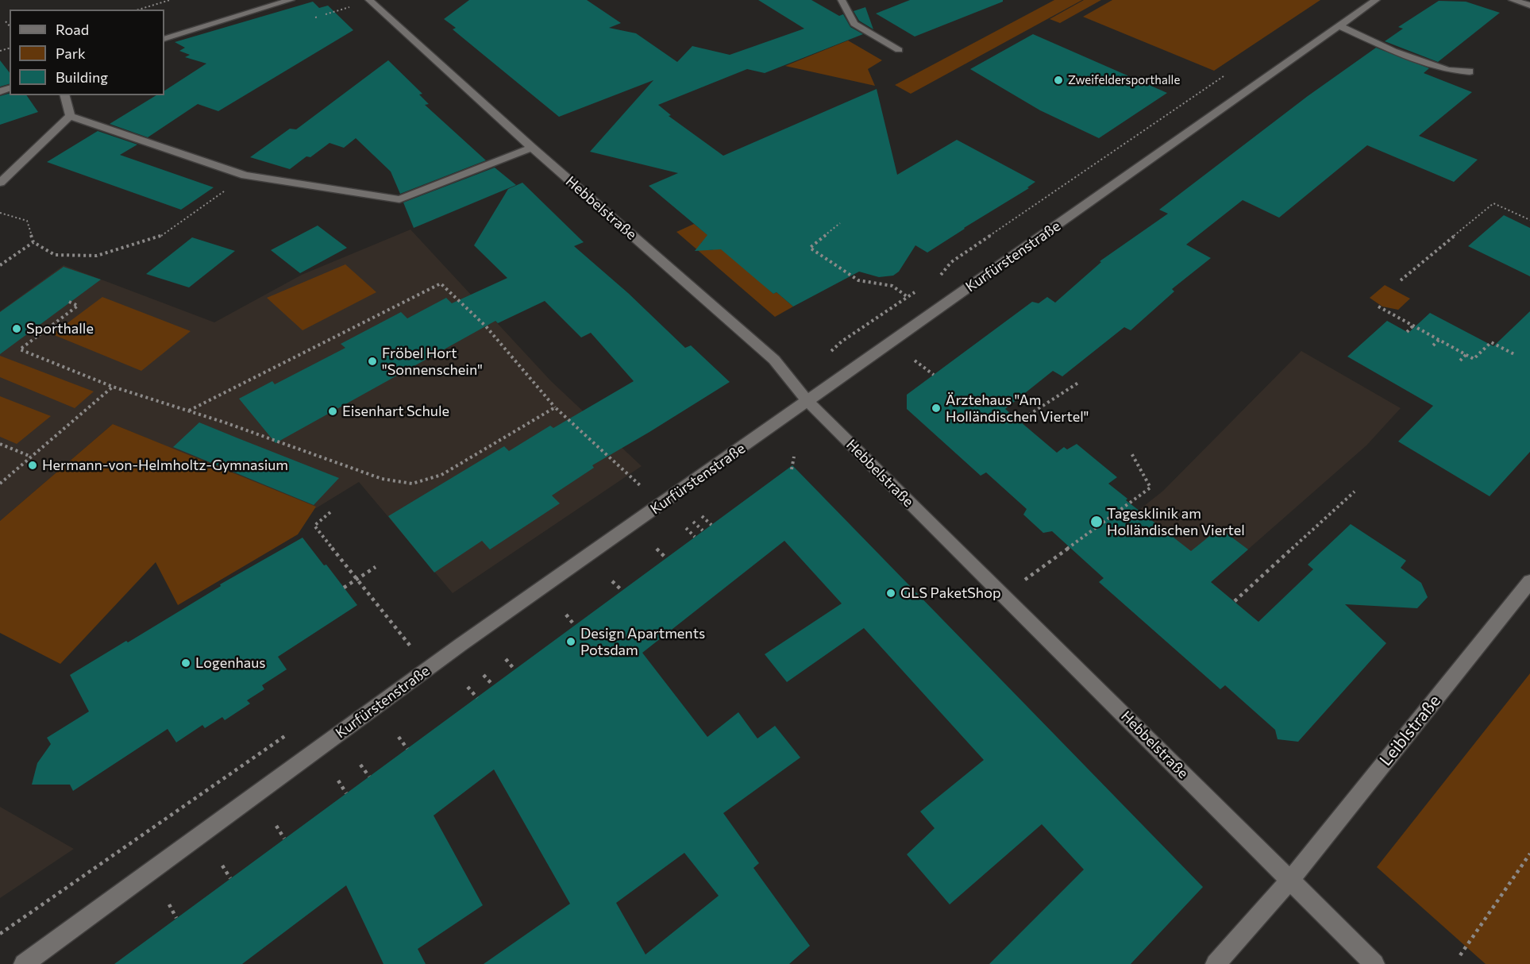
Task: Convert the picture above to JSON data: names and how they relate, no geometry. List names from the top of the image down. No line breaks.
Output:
{"streets":{"street":["Hebbelstraße","Kurfürstenstraße","Leiblstraße"]},"crossings":[["Hebbelstraße","Kurfürstenstraße"],["Hebbelstraße","Leiblstraße"]],"places":["Zweifeldersporthalle","Sporthalle","Fröbel Hort \"Sonnenschein\"","Ärztehaus \"Am Holländischen Viertel\"","Eisenhart Schule","Hermann-von-Helmholtz-Gymnasium","Tagesklinik am Holländischen Viertel","GLS PaketShop","Design Apartments Potsdam","Logenhaus"],"legend":["Road","Park","Building"]}
